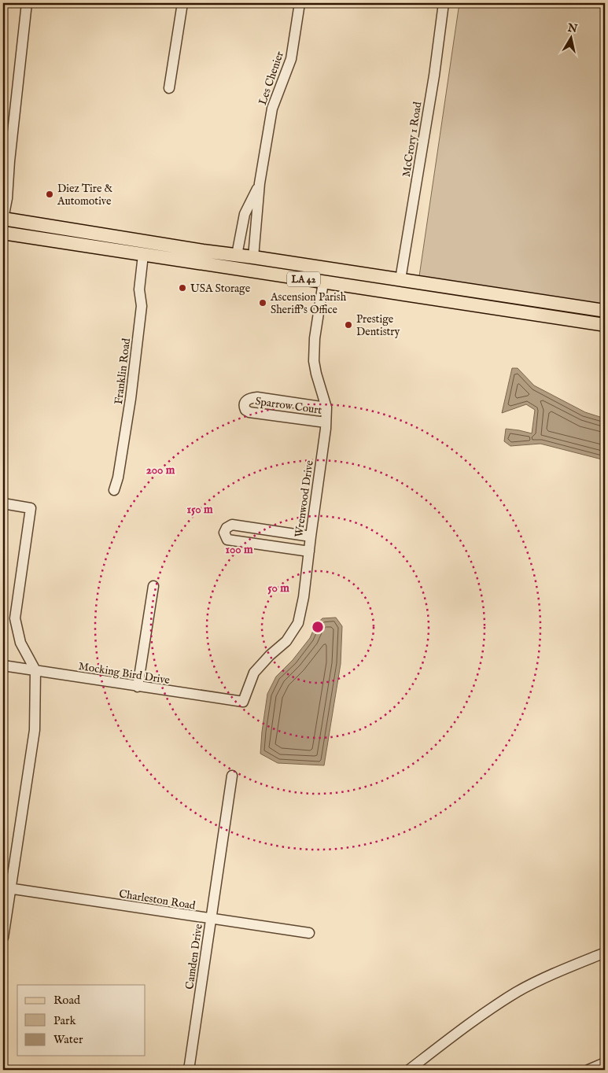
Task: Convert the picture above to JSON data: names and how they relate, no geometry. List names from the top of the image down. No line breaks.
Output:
{"streets":{"main road":["LA 42"],"street":["Les Chenier","McCrory 1 Road","Franklin Road","Sparrow Court","Wrenwood Drive","Mocking Bird Drive","Charleston Road","Camden Drive"]},"crossings":[["Les Chenier","LA 42"],["McCrory 1 Road","LA 42"],["LA 42","Franklin Road"],["LA 42","Wrenwood Drive"],["Sparrow Court","Wrenwood Drive"],["Wrenwood Drive","Mocking Bird Drive"],["Charleston Road","Camden Drive"]],"places":["Diez Tire & Automotive","USA Storage","Ascension Parish Sheriff's Office","Prestige Dentistry"],"legend":["Road","Park","Water"],"north":"top","rings":["200 m","150 m","100 m","50 m"]}
